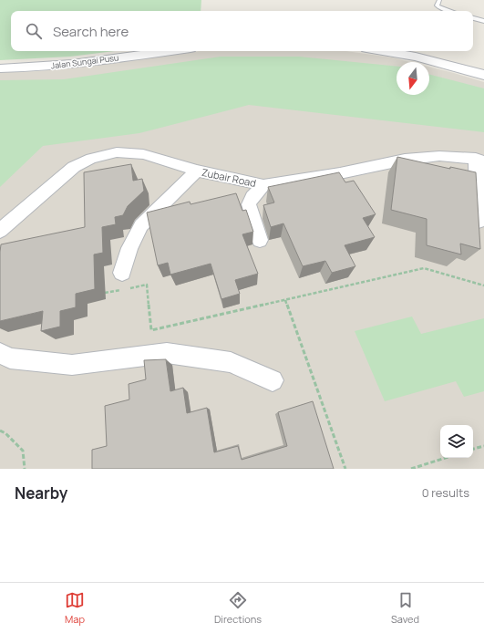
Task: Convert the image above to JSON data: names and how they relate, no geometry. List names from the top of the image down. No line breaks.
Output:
{"streets":{"main road":["Jalan Sungai Pusu"],"street":["Zubair Road"]},"north":"bottom","page":{"search":"Search here","heading":["Nearby","0 results"],"nav":["Map","Directions","Saved"]}}
